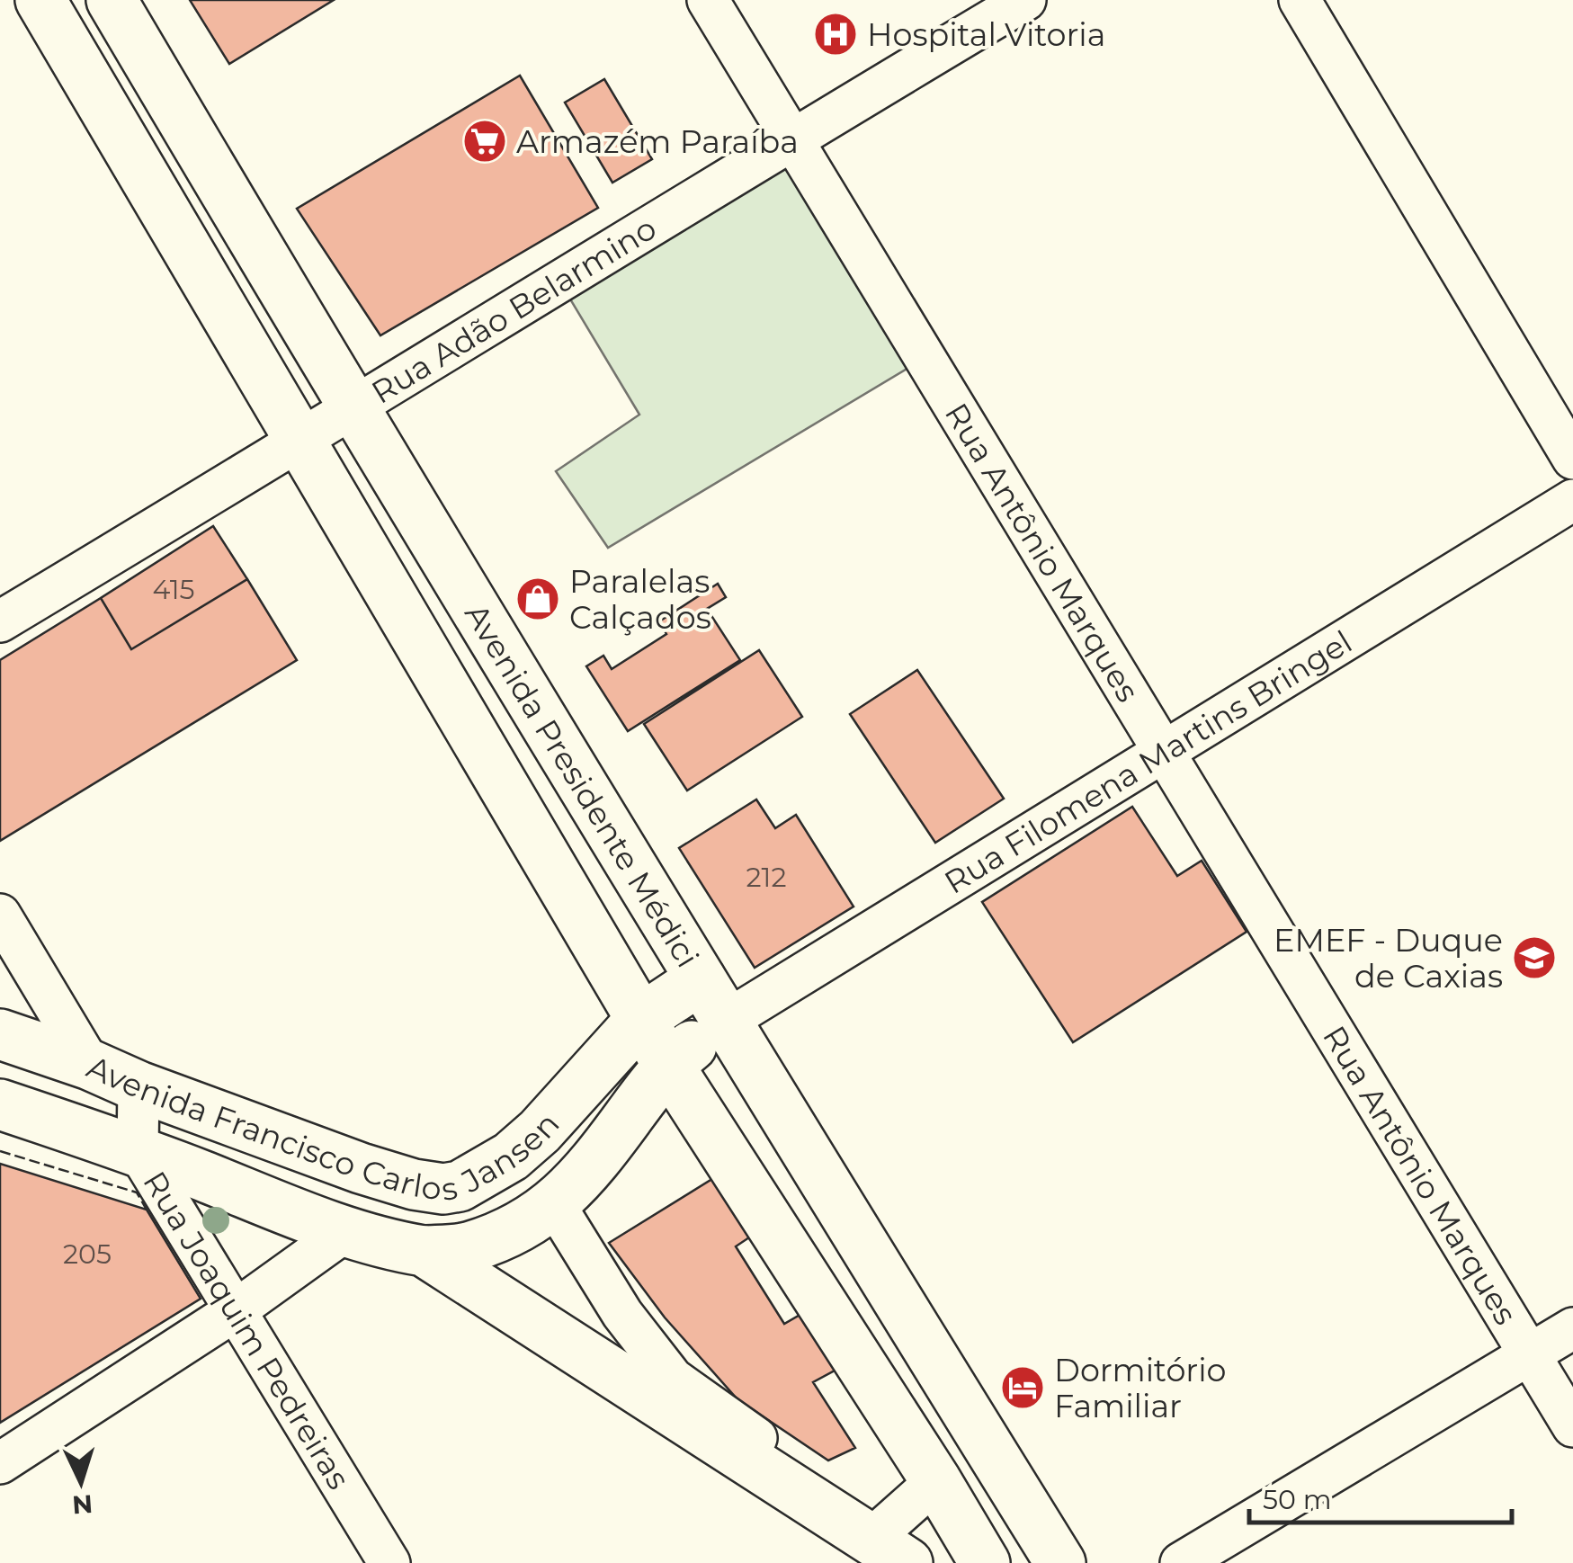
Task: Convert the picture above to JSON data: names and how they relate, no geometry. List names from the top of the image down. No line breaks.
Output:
{"streets":{"main road":["Avenida Presidente Médici","Avenida Francisco Carlos Jansen"],"street":["Rua Adão Belarmino","Rua Antônio Marques","Rua Filomena Martins Bringel","Rua Joaquim Pedreiras"]},"crossings":[["Rua Adão Belarmino","Rua Antônio Marques"],["Rua Adão Belarmino","Avenida Presidente Médici"],["Rua Antônio Marques","Rua Filomena Martins Bringel"],["Rua Filomena Martins Bringel","Avenida Presidente Médici"],["Avenida Presidente Médici","Avenida Francisco Carlos Jansen"],["Avenida Francisco Carlos Jansen","Rua Joaquim Pedreiras"]],"places":{"hospital":["Hospital Vitoria"],"supermarket":["Armazém Paraíba"],"shop":["Paralelas Calçados"],"school or university":["EMEF - Duque de Caxias"],"hotel":["Dormitório Familiar"]},"house_numbers":["415","212","205"],"scale_bar":"50 m","north":"bottom"}
